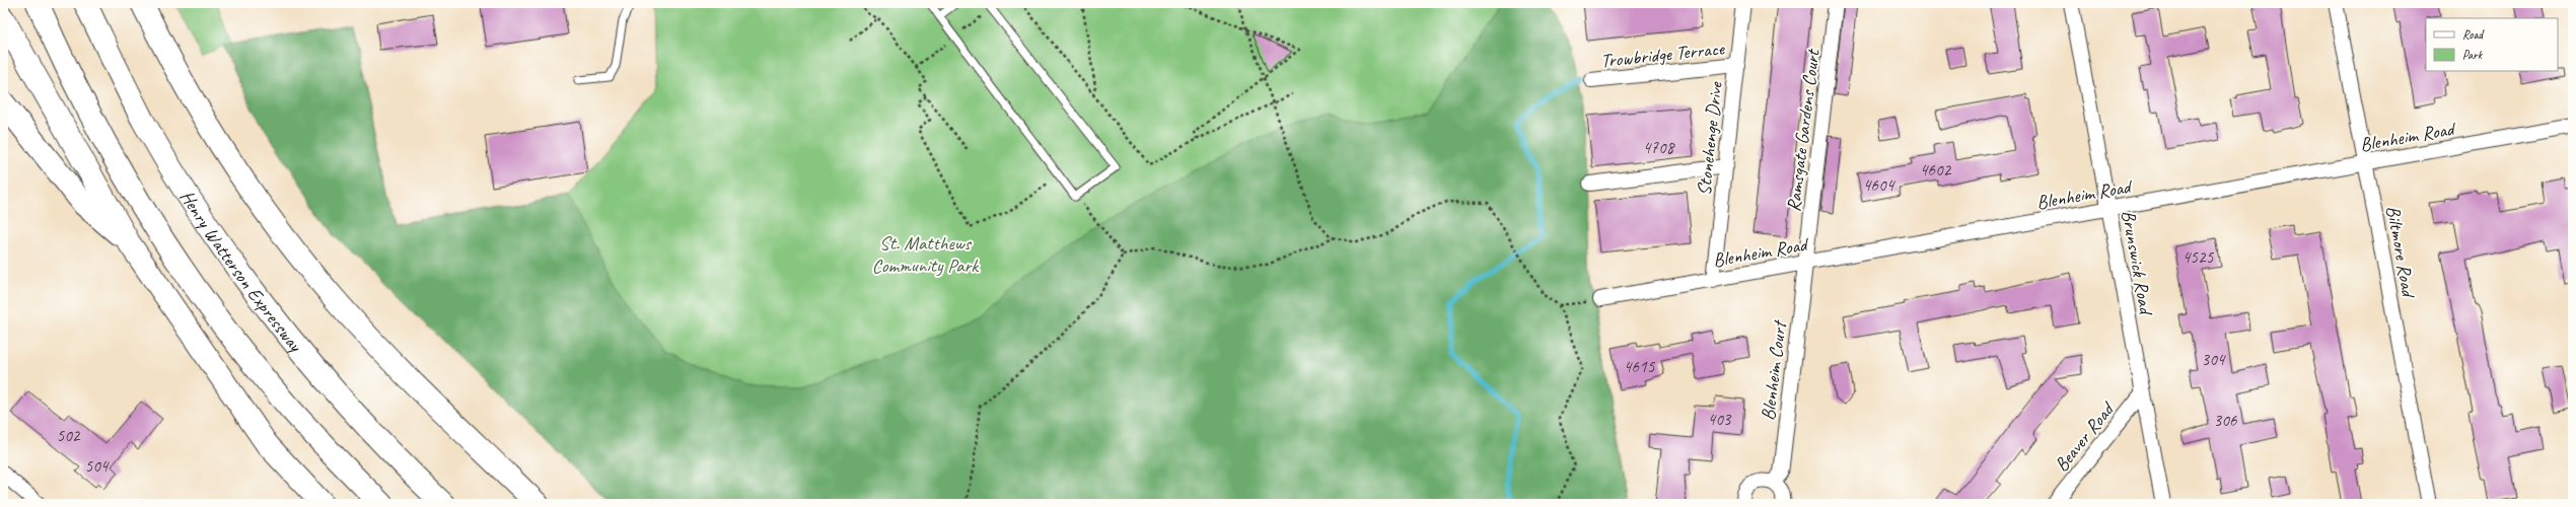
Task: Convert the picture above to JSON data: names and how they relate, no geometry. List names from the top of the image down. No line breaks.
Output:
{"streets":{"highway":["Henry Watterson Expressway"],"street":["Trowbridge Terrace","Ramsgate Gardens Court","Blenheim Road","Stonehenge Drive","Biltmore Road","Brunswick Road","Blenheim Court","Beaver Road"]},"crossings":[["Trowbridge Terrace","Stonehenge Drive"],["Ramsgate Gardens Court","Blenheim Road"],["Ramsgate Gardens Court","Blenheim Court"],["Blenheim Road","Stonehenge Drive"],["Blenheim Road","Biltmore Road"],["Blenheim Road","Brunswick Road"],["Blenheim Road","Blenheim Court"],["Brunswick Road","Beaver Road"]],"parks":["St. Matthews Community Park"],"house_numbers":["4708","4602","4604","4525","304","4615","403","306","502","504"],"legend":["Road","Park"]}
